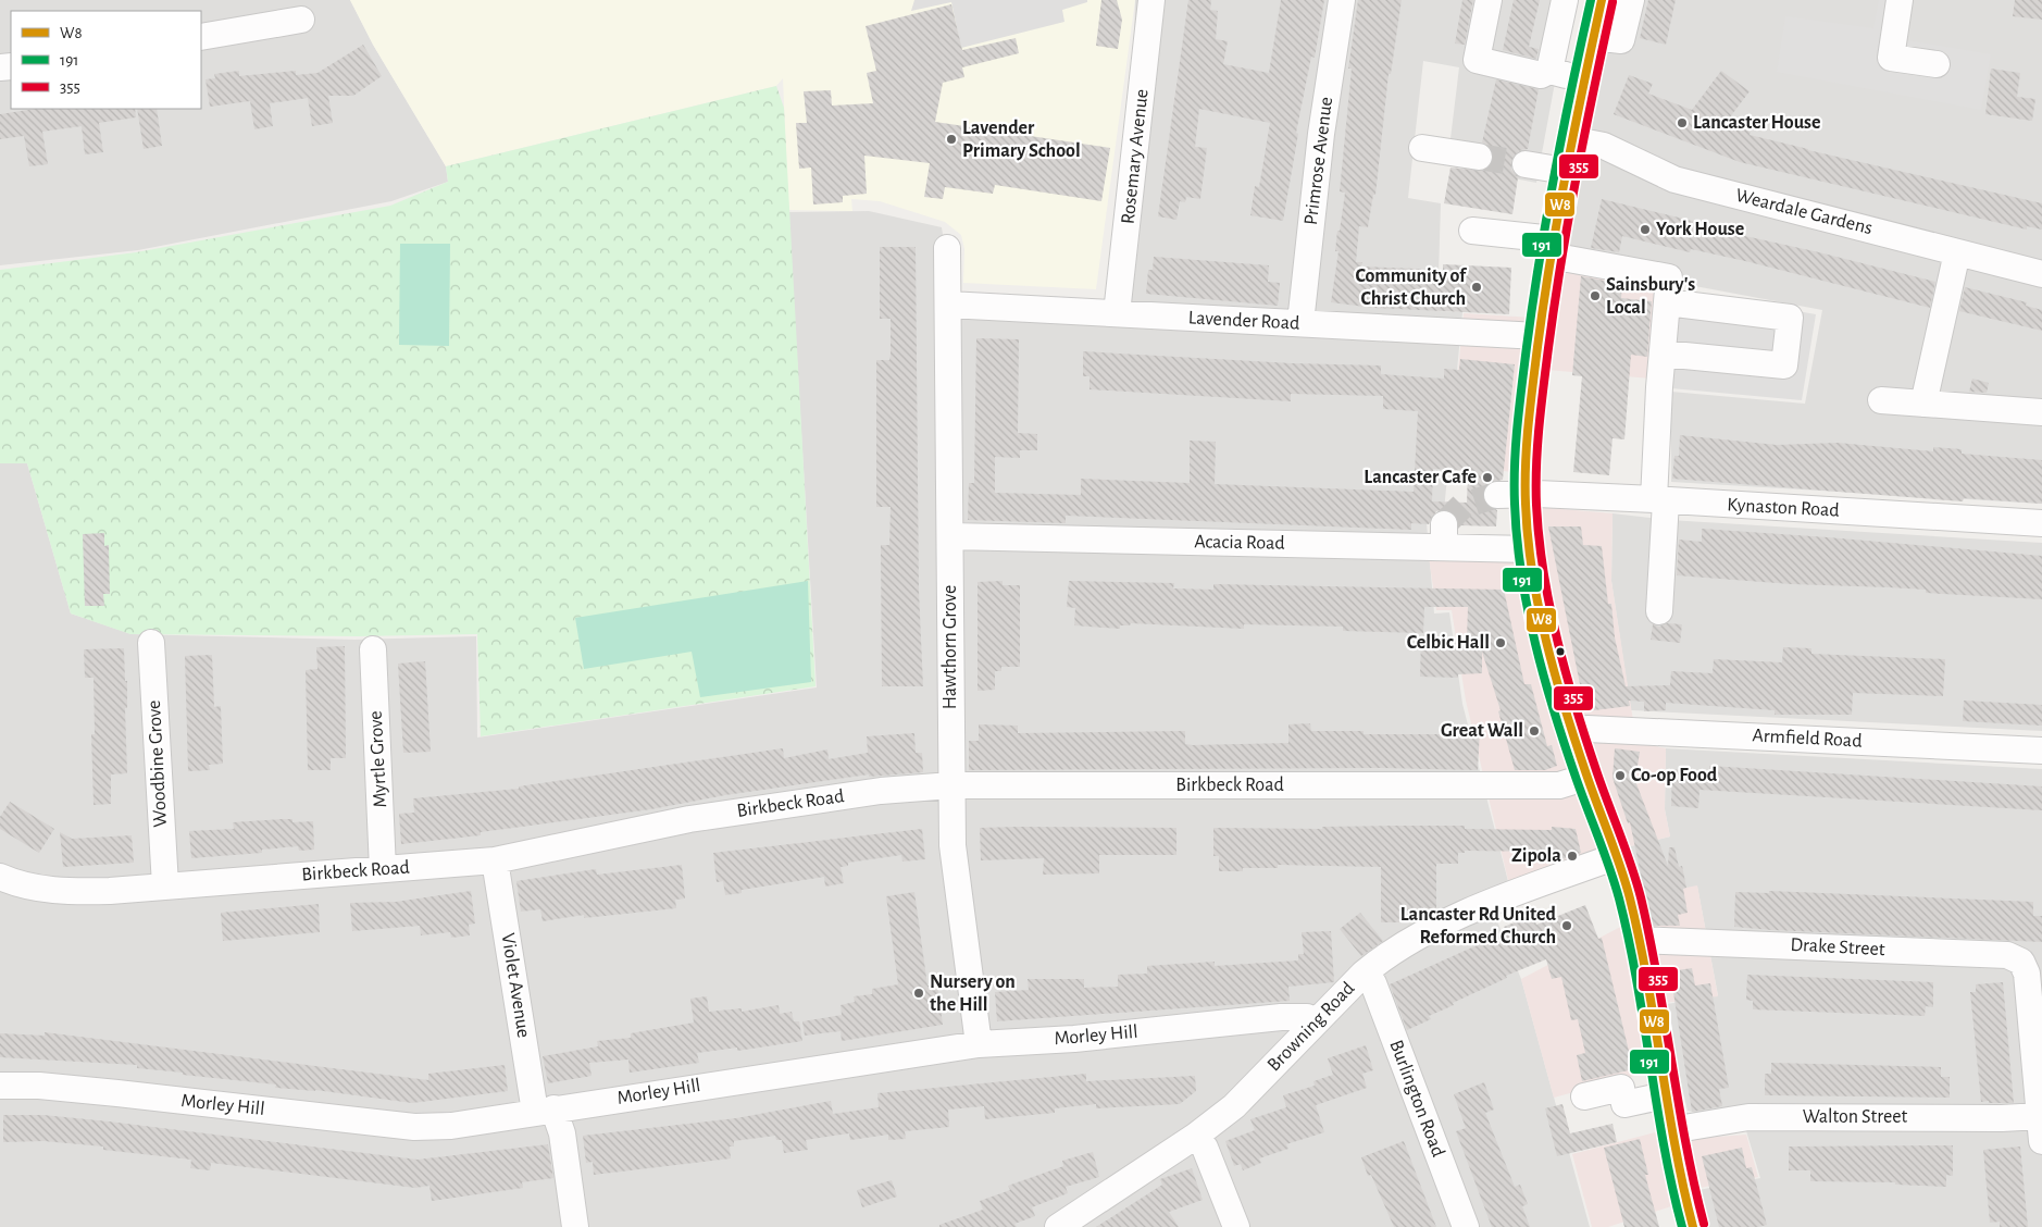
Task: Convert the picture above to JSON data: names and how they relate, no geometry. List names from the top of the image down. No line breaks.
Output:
{"streets":{"street":["Rosemary Avenue","Primrose Avenue","Weardale Gardens","Lavender Road","Kynaston Road","Acacia Road","Hawthorn Grove","Armfield Road","Myrtle Grove","Woodbine Grove","Birkbeck Road","Drake Street","Violet Avenue","Browning Road","Morley Hill","Burlington Road","Walton Street"]},"crossings":[["Rosemary Avenue","Lavender Road"],["Primrose Avenue","Lavender Road"],["Lavender Road","Hawthorn Grove"],["Acacia Road","Hawthorn Grove"],["Hawthorn Grove","Birkbeck Road"],["Hawthorn Grove","Morley Hill"],["Myrtle Grove","Birkbeck Road"],["Woodbine Grove","Birkbeck Road"],["Birkbeck Road","Violet Avenue"],["Violet Avenue","Morley Hill"],["Browning Road","Morley Hill"],["Browning Road","Burlington Road"]],"places":["Lancaster House","Lavender Primary School","York House","Community of Christ Church","Sainsbury's Local","Lancaster Cafe","Celbic Hall","Great Wall","Co-op Food","Zipola","Lancaster Rd United Reformed Church","Nursery on the Hill"],"lines":["transit line W8","transit line 191","transit line 355"],"legend":["W8","191","355"]}
